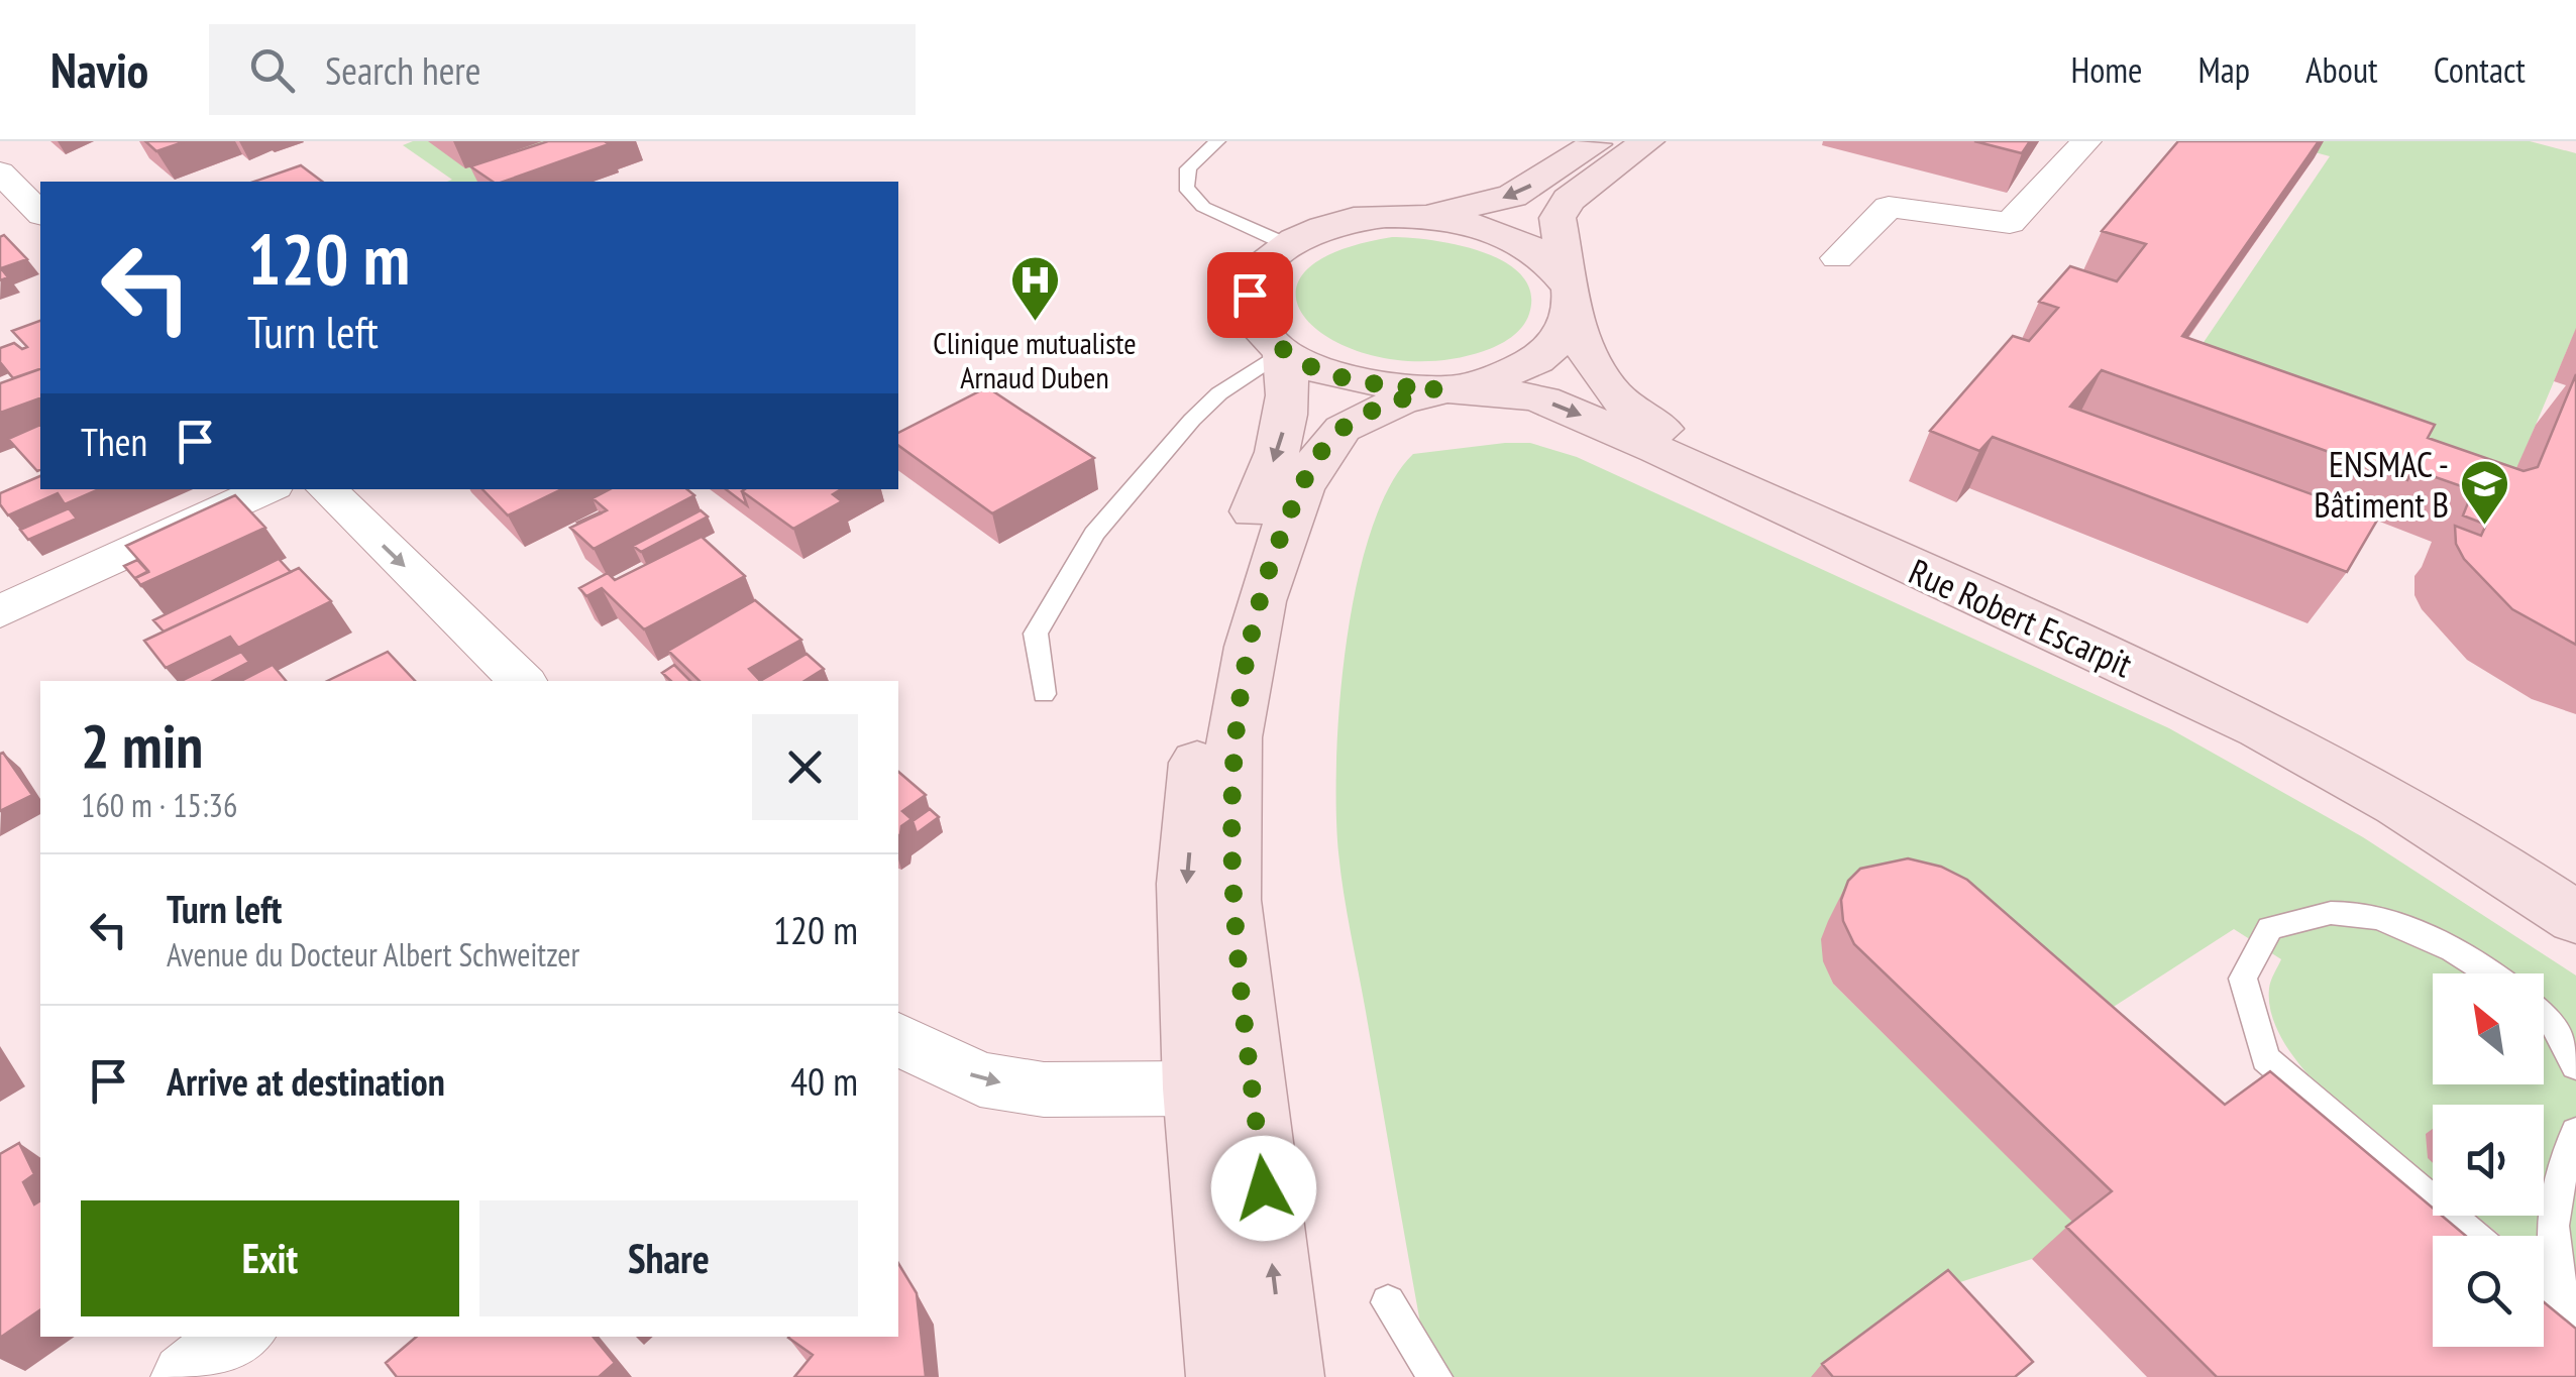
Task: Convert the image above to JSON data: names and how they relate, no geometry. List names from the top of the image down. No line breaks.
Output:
{"streets":{"main road":["Rue Robert Escarpit"]},"places":{"hospital":["Clinique mutualiste Arnaud Duben"],"school or university":["ENSMAC - Bâtiment B"]},"north":"top left","page":{"header":"Navio","search":"Search here","nav":["Home","Map","About","Contact"],"turn":["120 m","Turn left"],"then":"Then","heading":["2 min","160 m · 15:36"],"list":[{"name":"Turn left","note":"Avenue du Docteur Albert Schweitzer","value":"120 m"},{"name":"Arrive at destination","value":"40 m"}],"buttons":["Exit","Share"]}}
